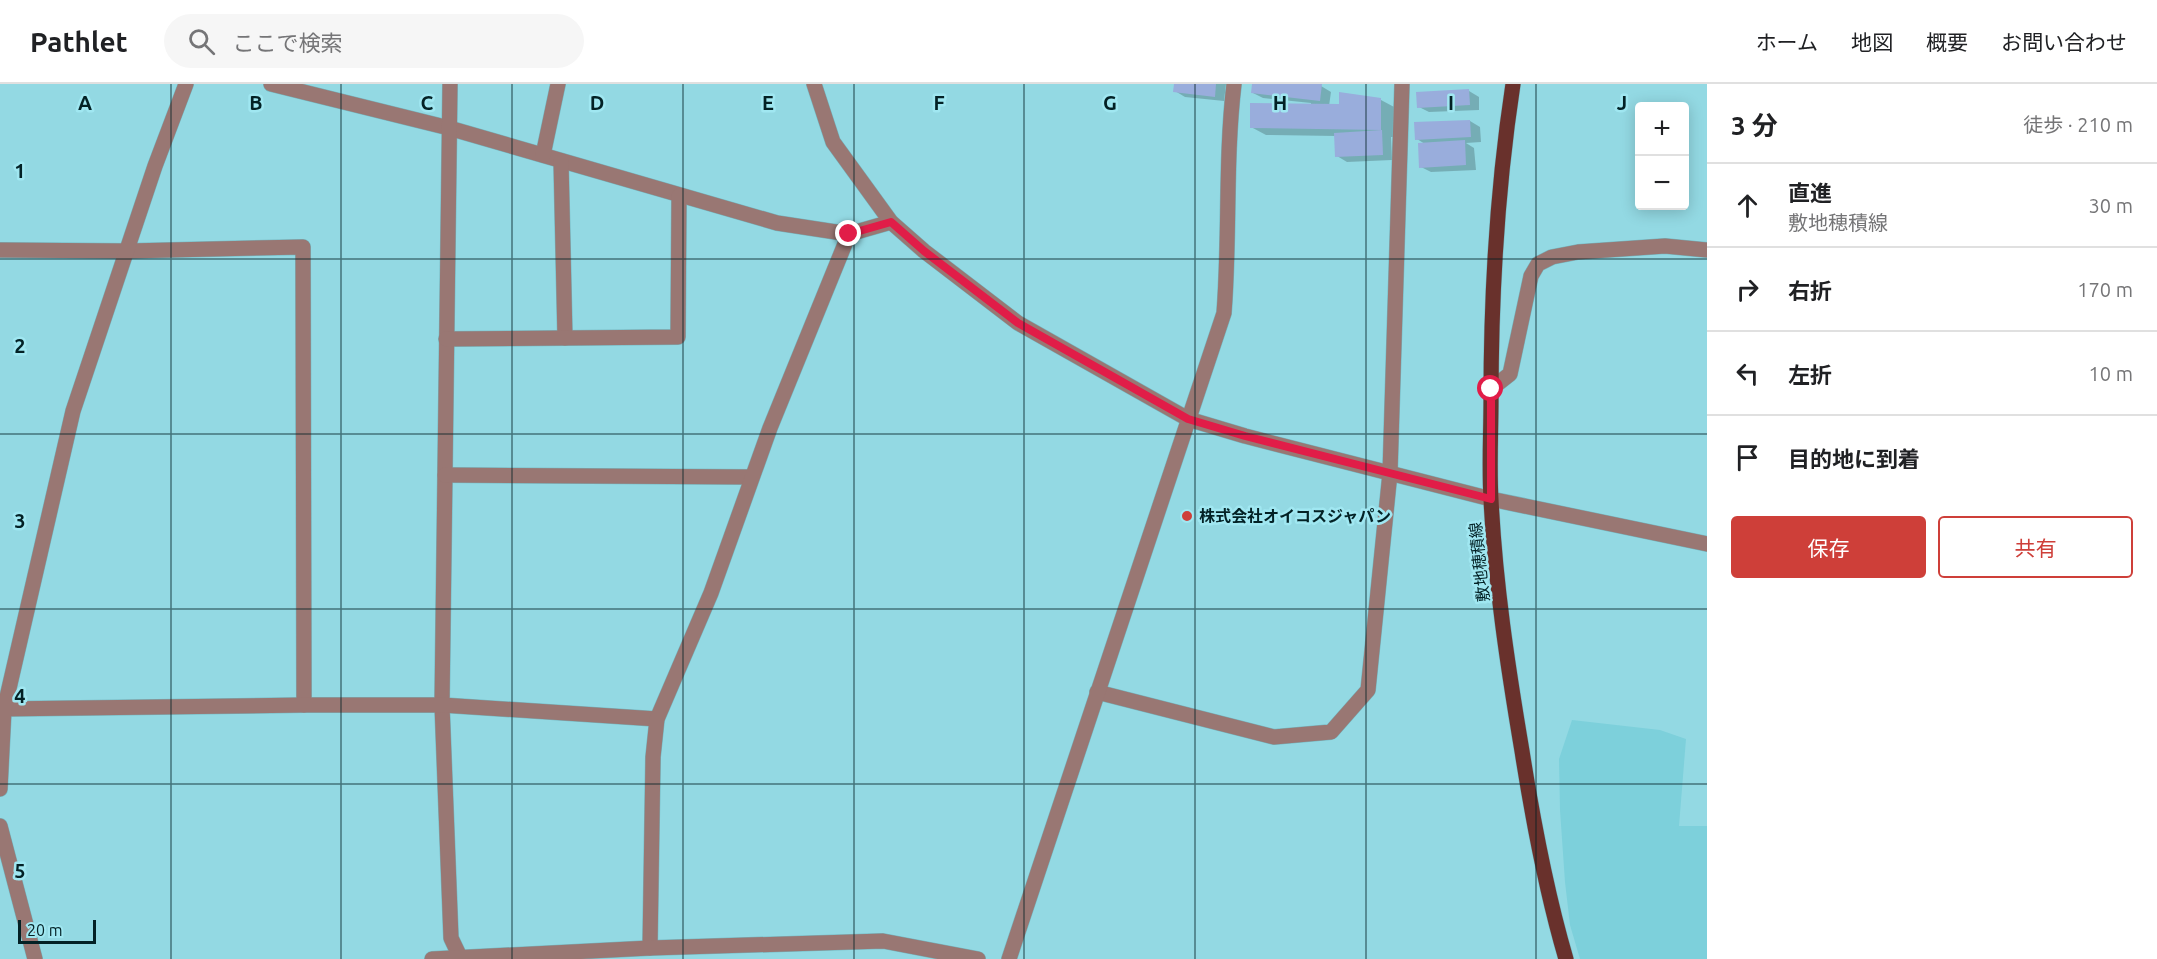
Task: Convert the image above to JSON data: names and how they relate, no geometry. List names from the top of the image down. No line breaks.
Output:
{"streets":{"main road":["敷地穂積線"]},"places":["株式会社オイコスジャパン"],"scale_bar":"20 m","page":{"header":"Pathlet","search":"ここで検索","nav":["ホーム","地図","概要","お問い合わせ"],"heading":["3 分","徒歩 · 210 m"],"map_buttons":["+","−"],"list":[["直進","敷地穂積線","30 m"],["右折","170 m"],["左折","10 m"],"目的地に到着"],"buttons":["保存","共有"],"scale":"20 m"},"grid":{"columns":["A","B","C","D","E","F","G","H","I","J"],"rows":["1","2","3","4","5"]}}
